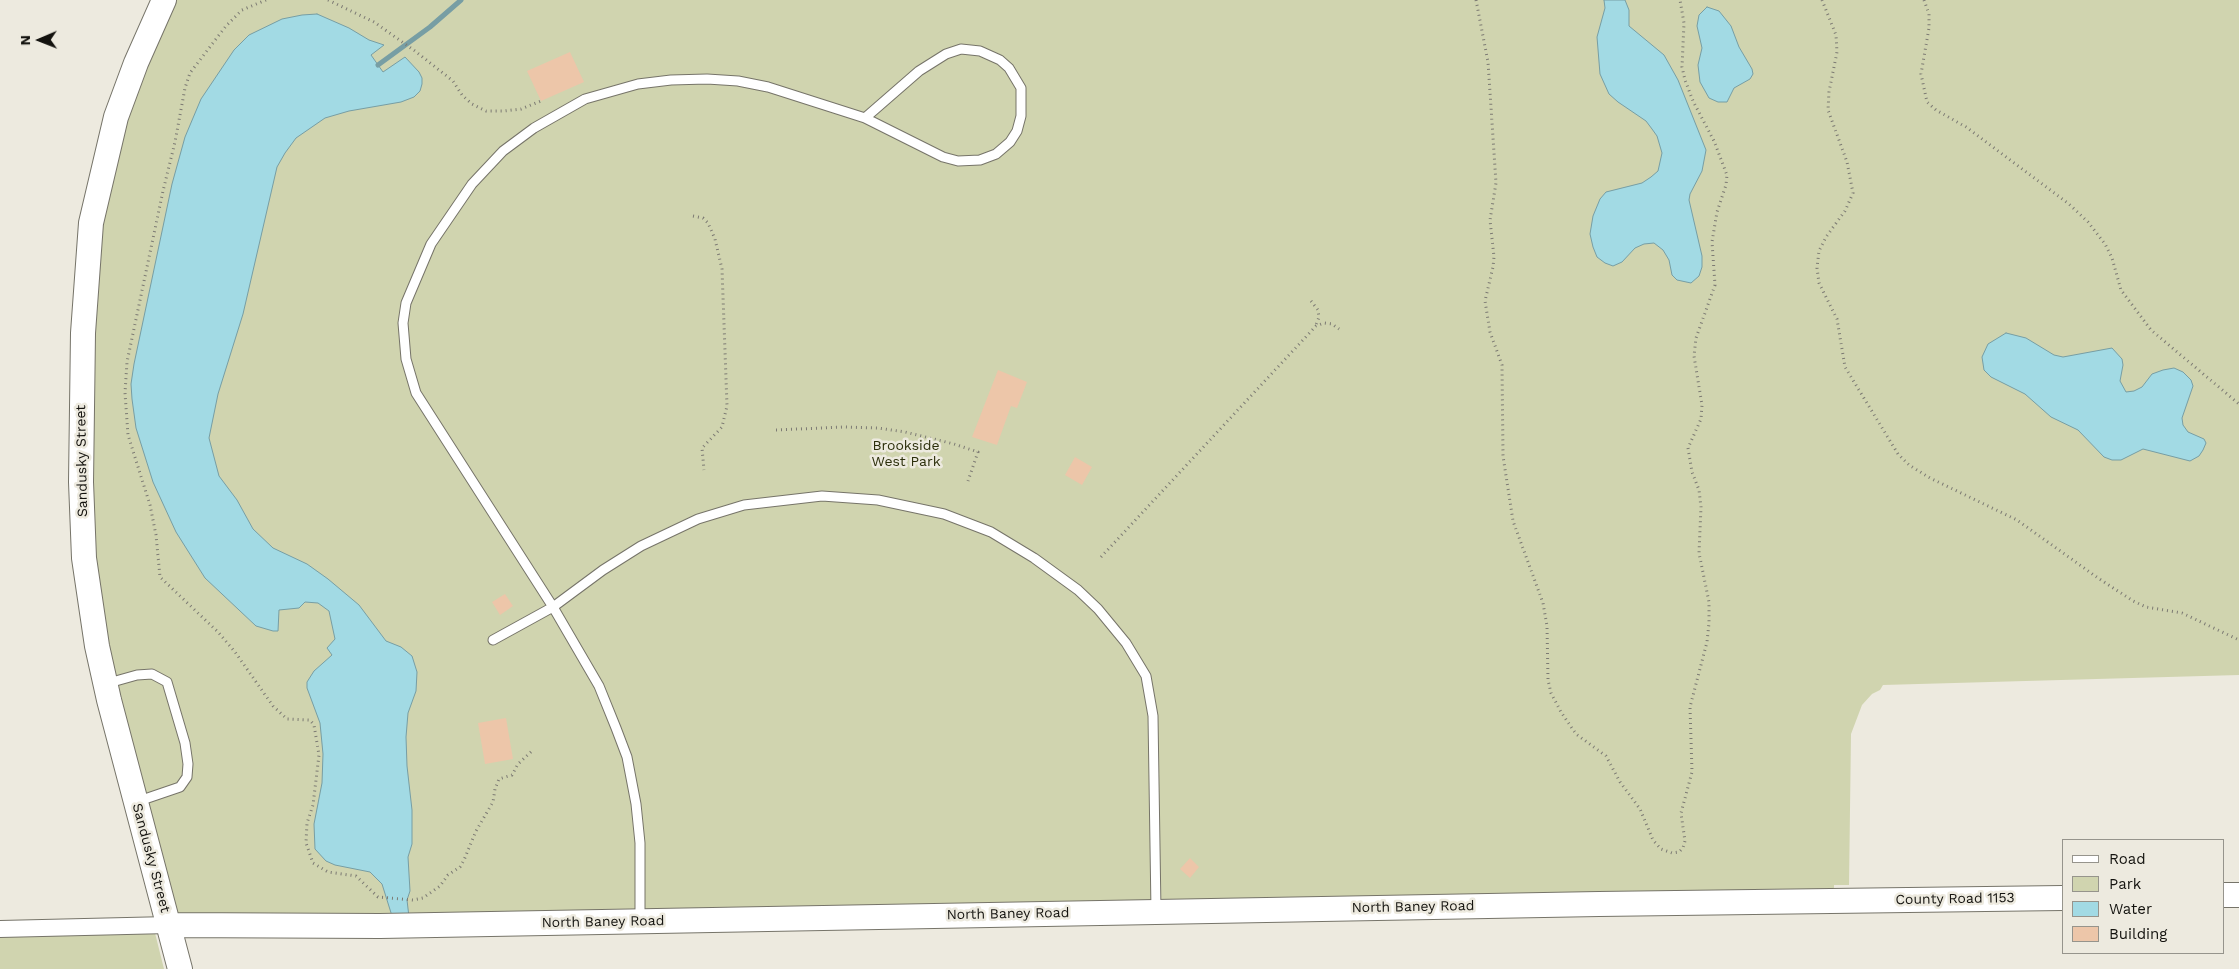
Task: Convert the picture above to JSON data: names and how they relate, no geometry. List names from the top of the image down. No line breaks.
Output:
{"streets":{"street":["Sandusky Street","County Road 1153","North Baney Road"]},"crossings":[["Sandusky Street","North Baney Road"],["County Road 1153","North Baney Road"]],"parks":["Brookside West Park"],"legend":["Road","Park","Water","Building"],"north":"left"}
